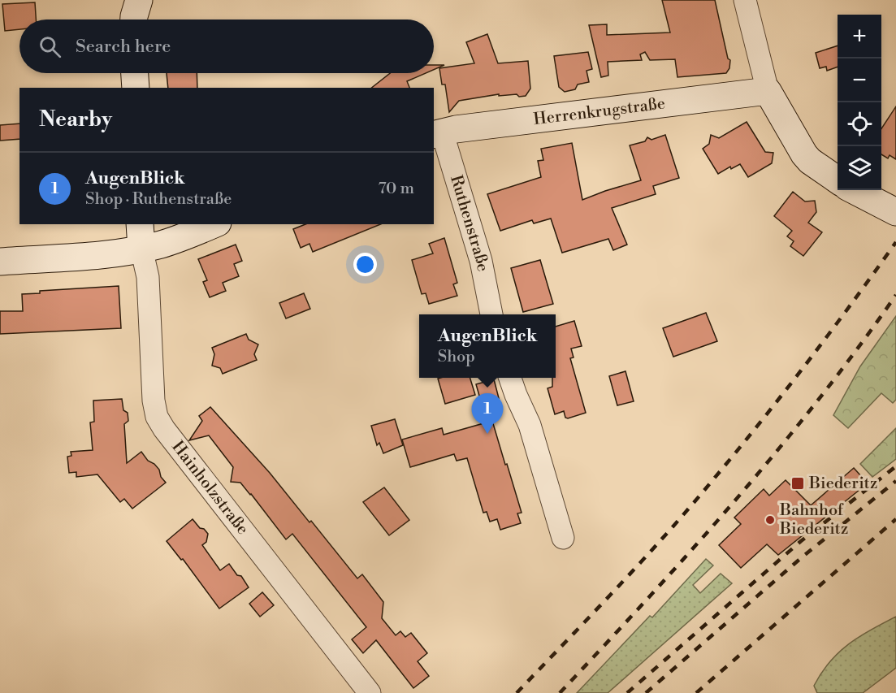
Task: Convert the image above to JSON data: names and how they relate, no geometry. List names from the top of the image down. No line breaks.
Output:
{"streets":{"street":["Herrenkrugstraße","Ruthenstraße","Hainholzstraße"]},"crossings":[["Herrenkrugstraße","Ruthenstraße"]],"places":{"transit":["Biederitz"],"other":["Bahnhof Biederitz"]},"page":{"map_buttons":["+","−"],"search":"Search here","heading":"Nearby","list":[{"mark":"1","name":"AugenBlick","note":"Shop · Ruthenstraße","value":"70 m"}],"popup":["AugenBlick","Shop"],"pins":"1"}}
